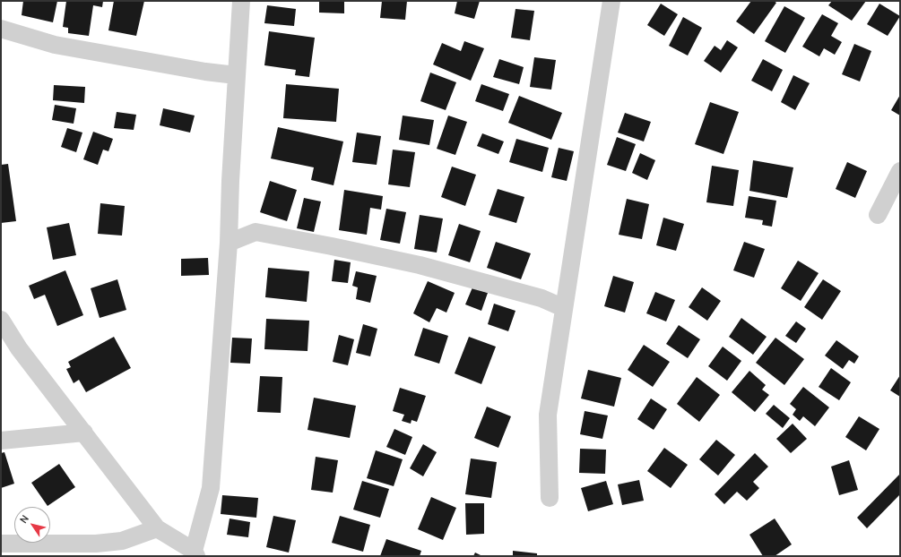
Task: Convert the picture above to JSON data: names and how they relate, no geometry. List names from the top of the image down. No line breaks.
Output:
{"north":"top left"}
